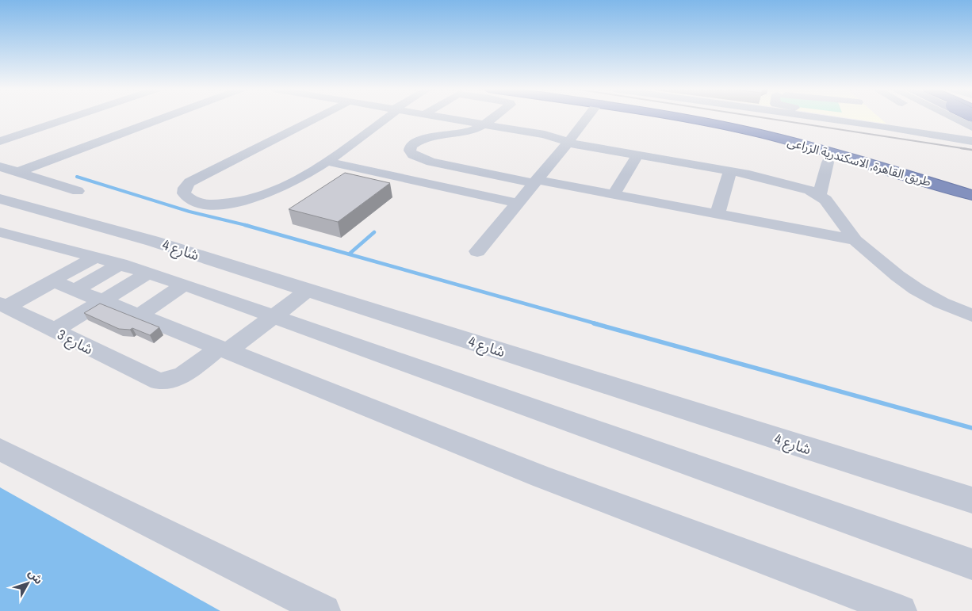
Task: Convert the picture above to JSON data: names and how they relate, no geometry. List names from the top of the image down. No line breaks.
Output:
{"streets":{"highway":["طريق القاهرة, الاسكندرية الزراعى"],"street":["شارع 4","شارع 3"]},"north":"top right"}
